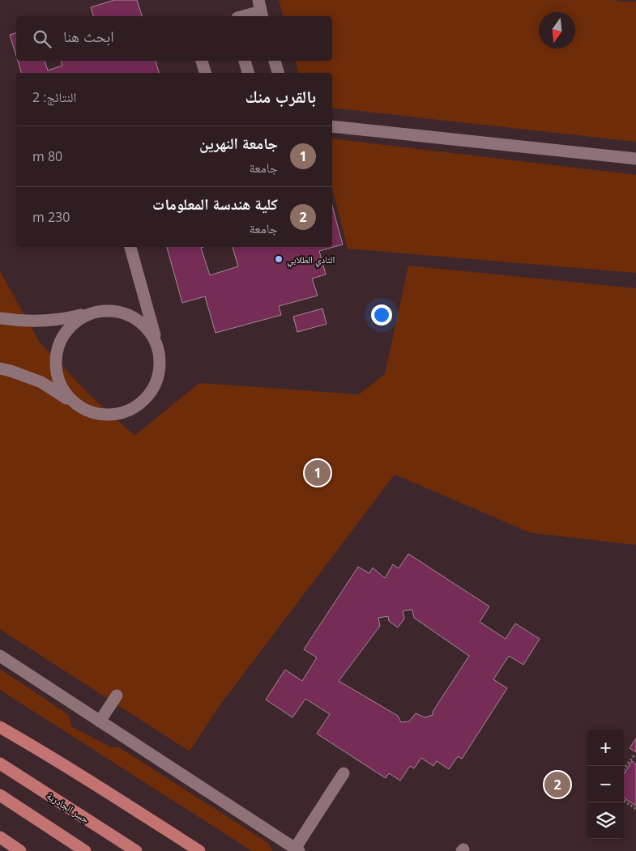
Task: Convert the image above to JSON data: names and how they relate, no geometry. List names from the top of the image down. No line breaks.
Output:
{"streets":{"main road":["جسر الجادرية"]},"places":["النادي الطلابي"],"north":"bottom","page":{"search":"ابحث هنا","heading":["بالقرب منك","النتائج: 2"],"list":[{"mark":"1","name":"جامعة النهرين","note":"جامعة","value":"80 m"},{"mark":"2","name":"كلية هندسة المعلومات","note":"جامعة","value":"230 m"}],"pins":["1","2"],"map_buttons":["+","−"]}}
